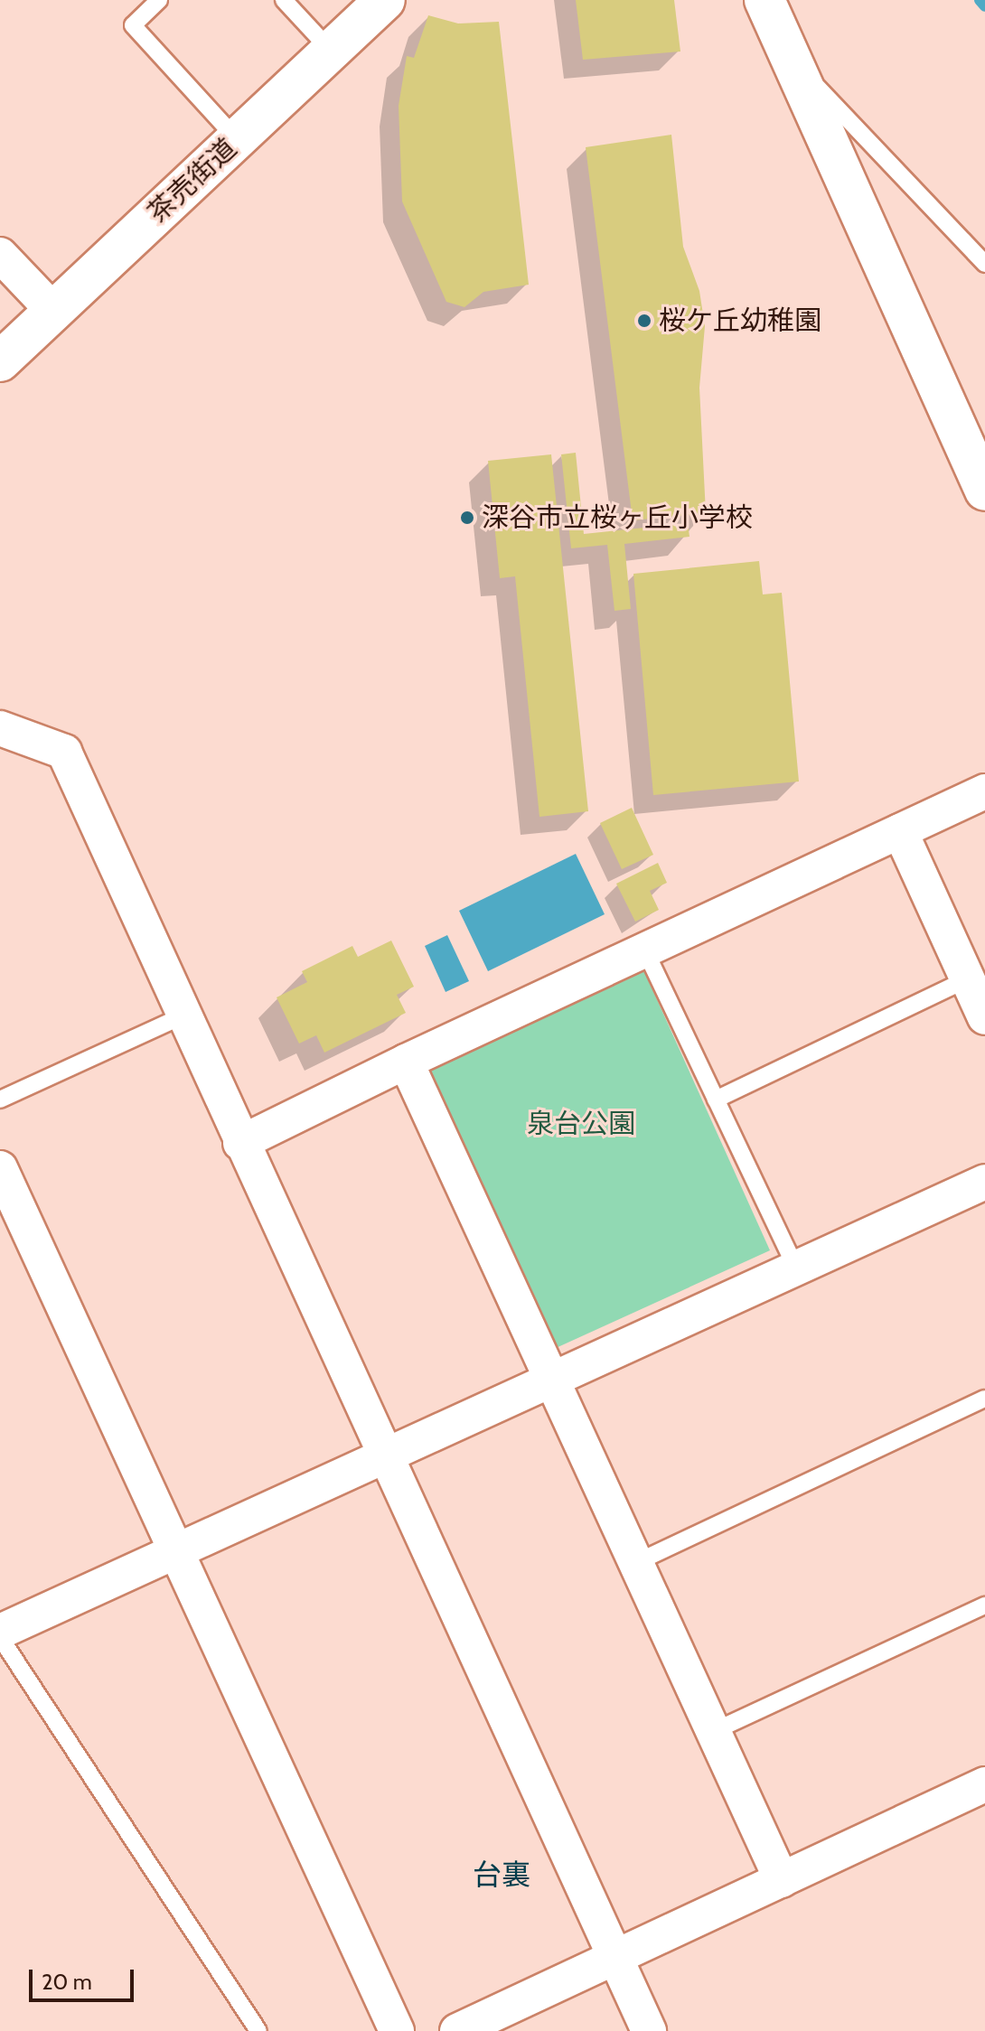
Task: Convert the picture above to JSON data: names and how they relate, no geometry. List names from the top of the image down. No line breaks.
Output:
{"streets":{"street":["茶売街道"]},"districts":["台裏"],"parks":["泉台公園"],"places":["桜ケ丘幼稚園","深谷市立桜ヶ丘小学校"],"scale_bar":"20 m"}
